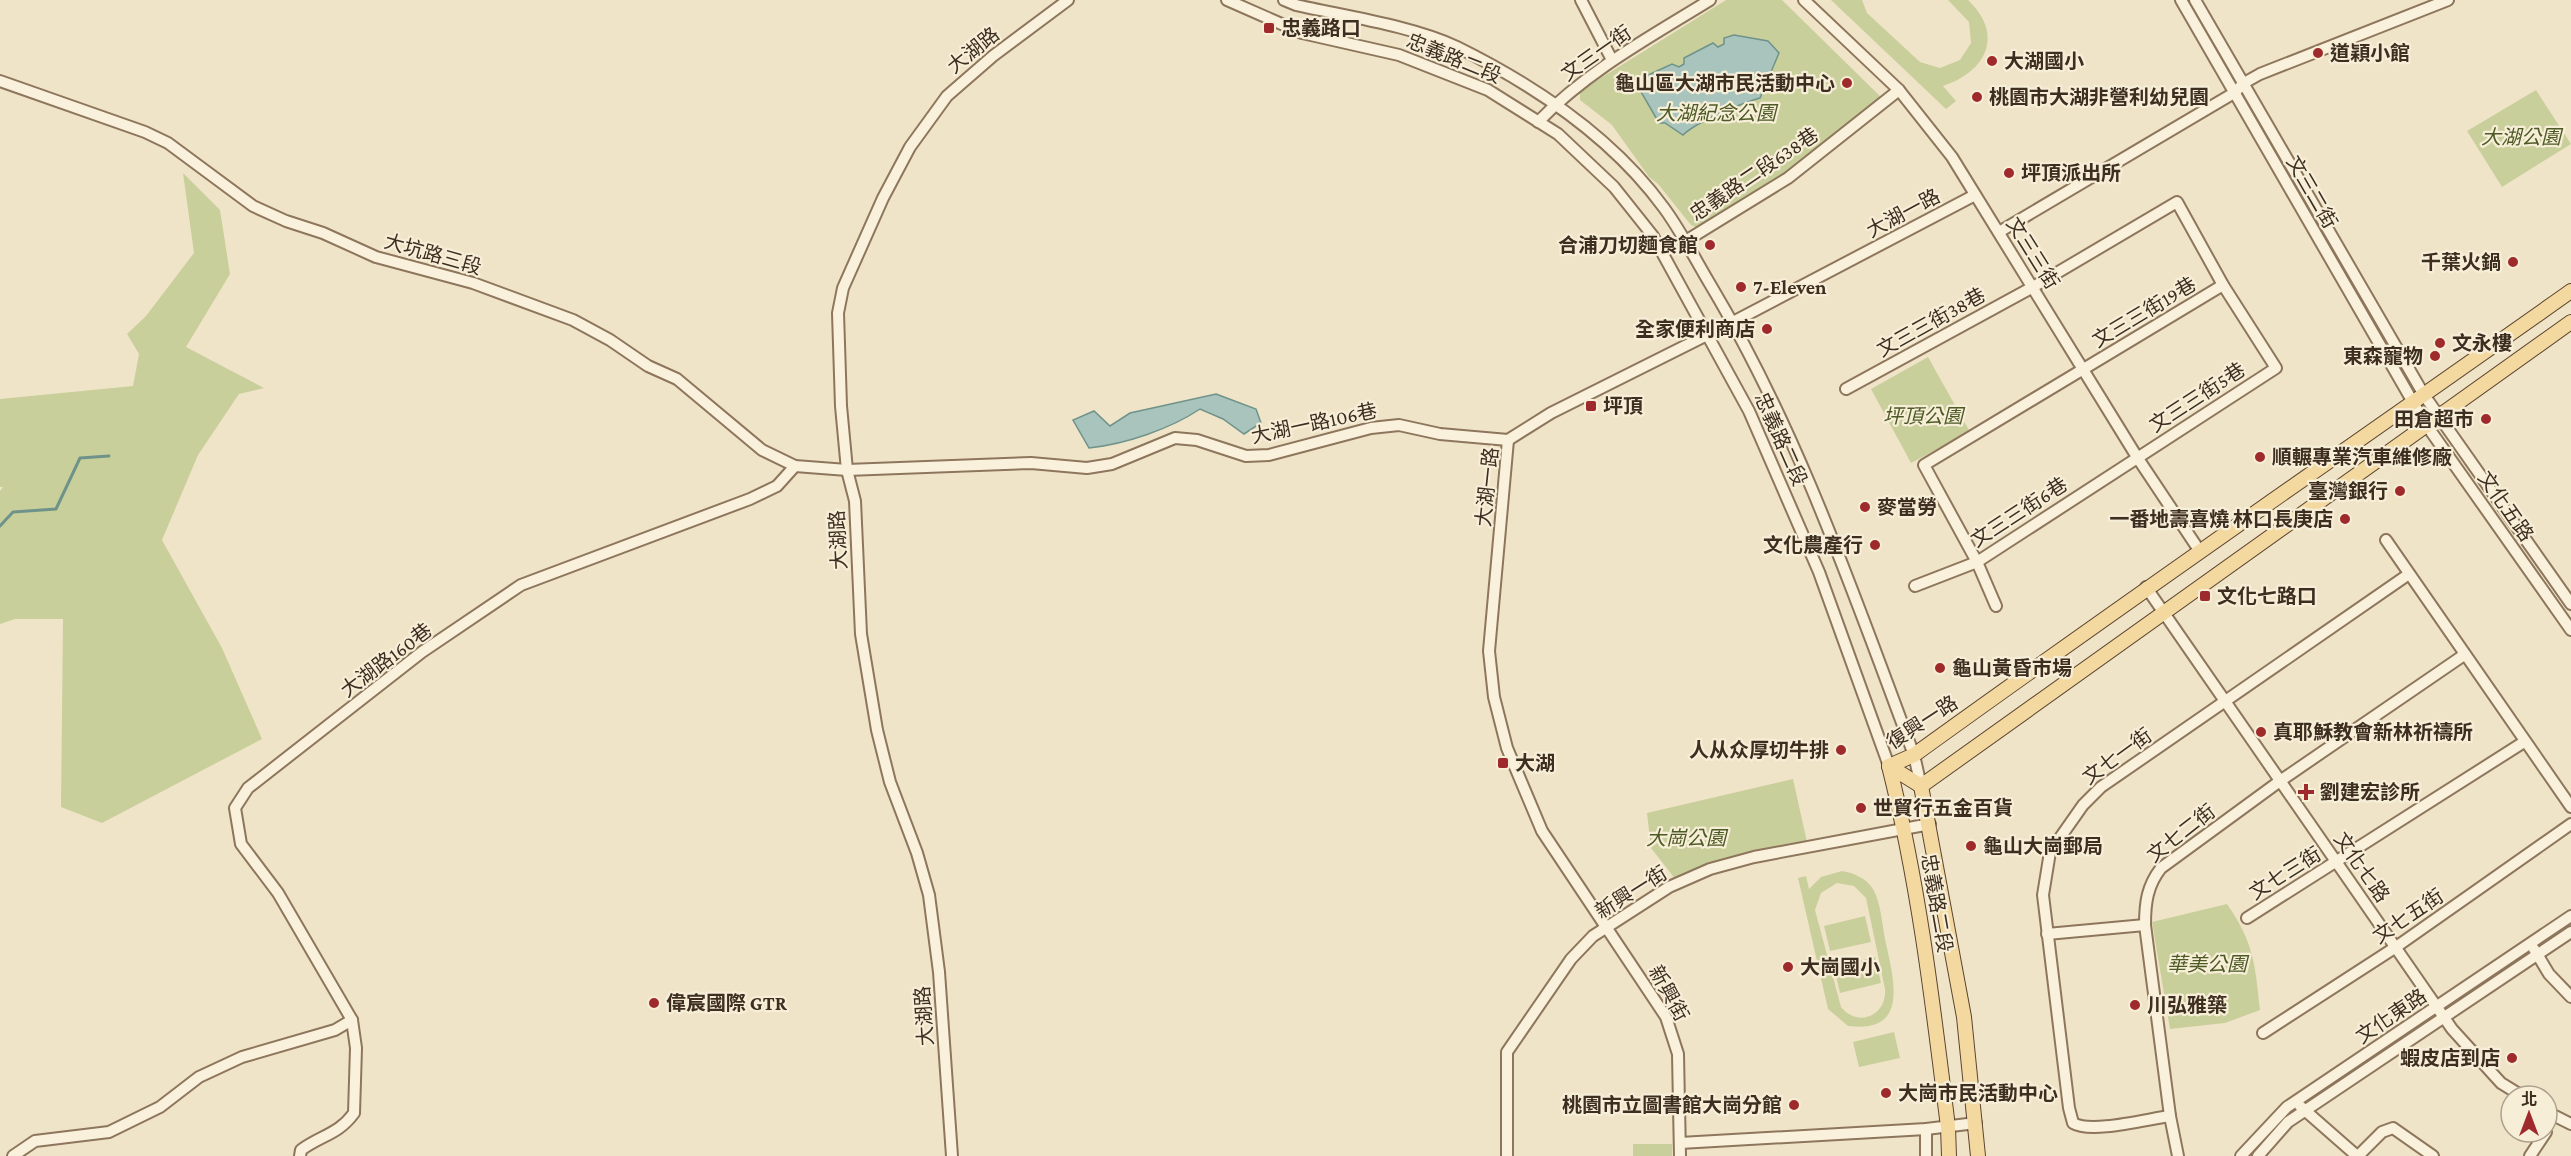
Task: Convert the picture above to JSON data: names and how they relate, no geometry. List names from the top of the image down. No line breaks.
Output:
{"streets":{"main road":["忠義路二段","復興一路"],"street":["大湖路","文三一街","忠義路二段638巷","文三二街","大湖一路","文三三街","大坑路三段","文三三街19巷","文三三街38巷","文三三街5巷","大湖一路106巷","文化五路","文三三街6巷","大湖路160巷","文七一街","文七二街","文化七路","文七三街","新興一街","文七五街","新興街","文化東路"]},"crossings":[["大湖路","大坑路三段"],["大湖路","大湖一路106巷"],["文三一街","忠義路二段"],["忠義路二段","忠義路二段638巷"],["忠義路二段","大湖一路"],["忠義路二段","復興一路"],["忠義路二段","新興一街"],["忠義路二段638巷","文三三街"],["文三二街","文化五路"],["文三二街","復興一路"],["大湖一路","文三三街"],["大湖一路","大湖一路106巷"],["大湖一路","新興一街"],["大湖一路","新興街"],["文三三街","文三三街19巷"],["文三三街","文三三街38巷"],["文三三街","文三三街5巷"],["文三三街","文三三街6巷"],["文三三街","復興一路"],["大坑路三段","大湖一路106巷"],["大坑路三段","大湖路160巷"],["文三三街19巷","文三三街38巷"],["文三三街19巷","文三三街5巷"],["文三三街19巷","文三三街6巷"],["文三三街38巷","文三三街5巷"],["文三三街5巷","文三三街6巷"],["文化五路","復興一路"],["復興一路","文化七路"],["文七一街","文七二街"],["文七一街","文化七路"],["文七二街","文化七路"],["文化七路","文七三街"],["文化七路","文七五街"],["文化七路","文化東路"],["新興一街","新興街"]],"parks":["大湖紀念公園","大湖公園","坪頂公園","大崗公園","華美公園"],"places":{"transit":["忠義路口","坪頂","文化七路口","大湖"],"other":["道穎小館","大湖國小","龜山區大湖市民活動中心","桃園市大湖非營利幼兒園","坪頂派出所","合浦刀切麵食館","千葉火鍋","7-Eleven","全家便利商店","文永樓","東森寵物","田倉超市","順輾專業汽車維修廠","臺灣銀行","麥當勞","一番地壽喜燒 林口長庚店","文化農產行","龜山黃昏市場","真耶穌教會新林祈禱所","人从众厚切牛排","世貿行五金百貨","龜山大崗郵局","大崗國小","偉宸國際 GTR","川弘雅築","蝦皮店到店","大崗市民活動中心","桃園市立圖書館大崗分館"],"health":["劉建宏診所"]},"north":"top"}
